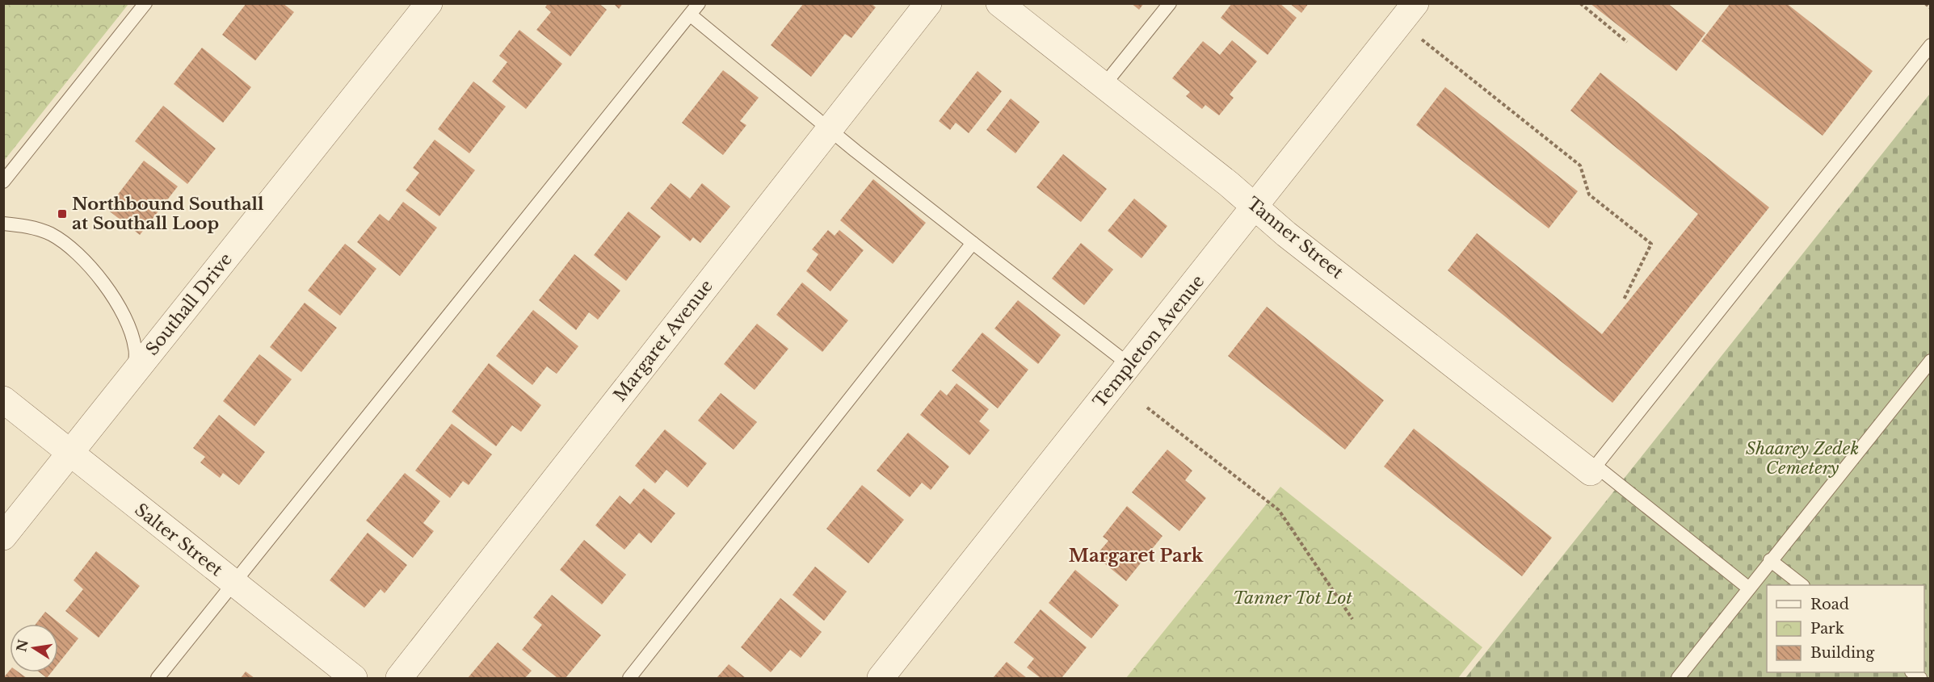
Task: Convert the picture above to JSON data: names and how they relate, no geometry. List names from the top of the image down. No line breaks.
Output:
{"streets":{"street":["Tanner Street","Southall Drive","Margaret Avenue","Templeton Avenue","Salter Street"]},"crossings":[["Tanner Street","Templeton Avenue"],["Southall Drive","Salter Street"]],"districts":["Margaret Park"],"parks":["Shaarey Zedek Cemetery","Tanner Tot Lot"],"places":{"transit":["Northbound Southall at Southall Loop"]},"legend":["Road","Park","Building"],"north":"left"}
